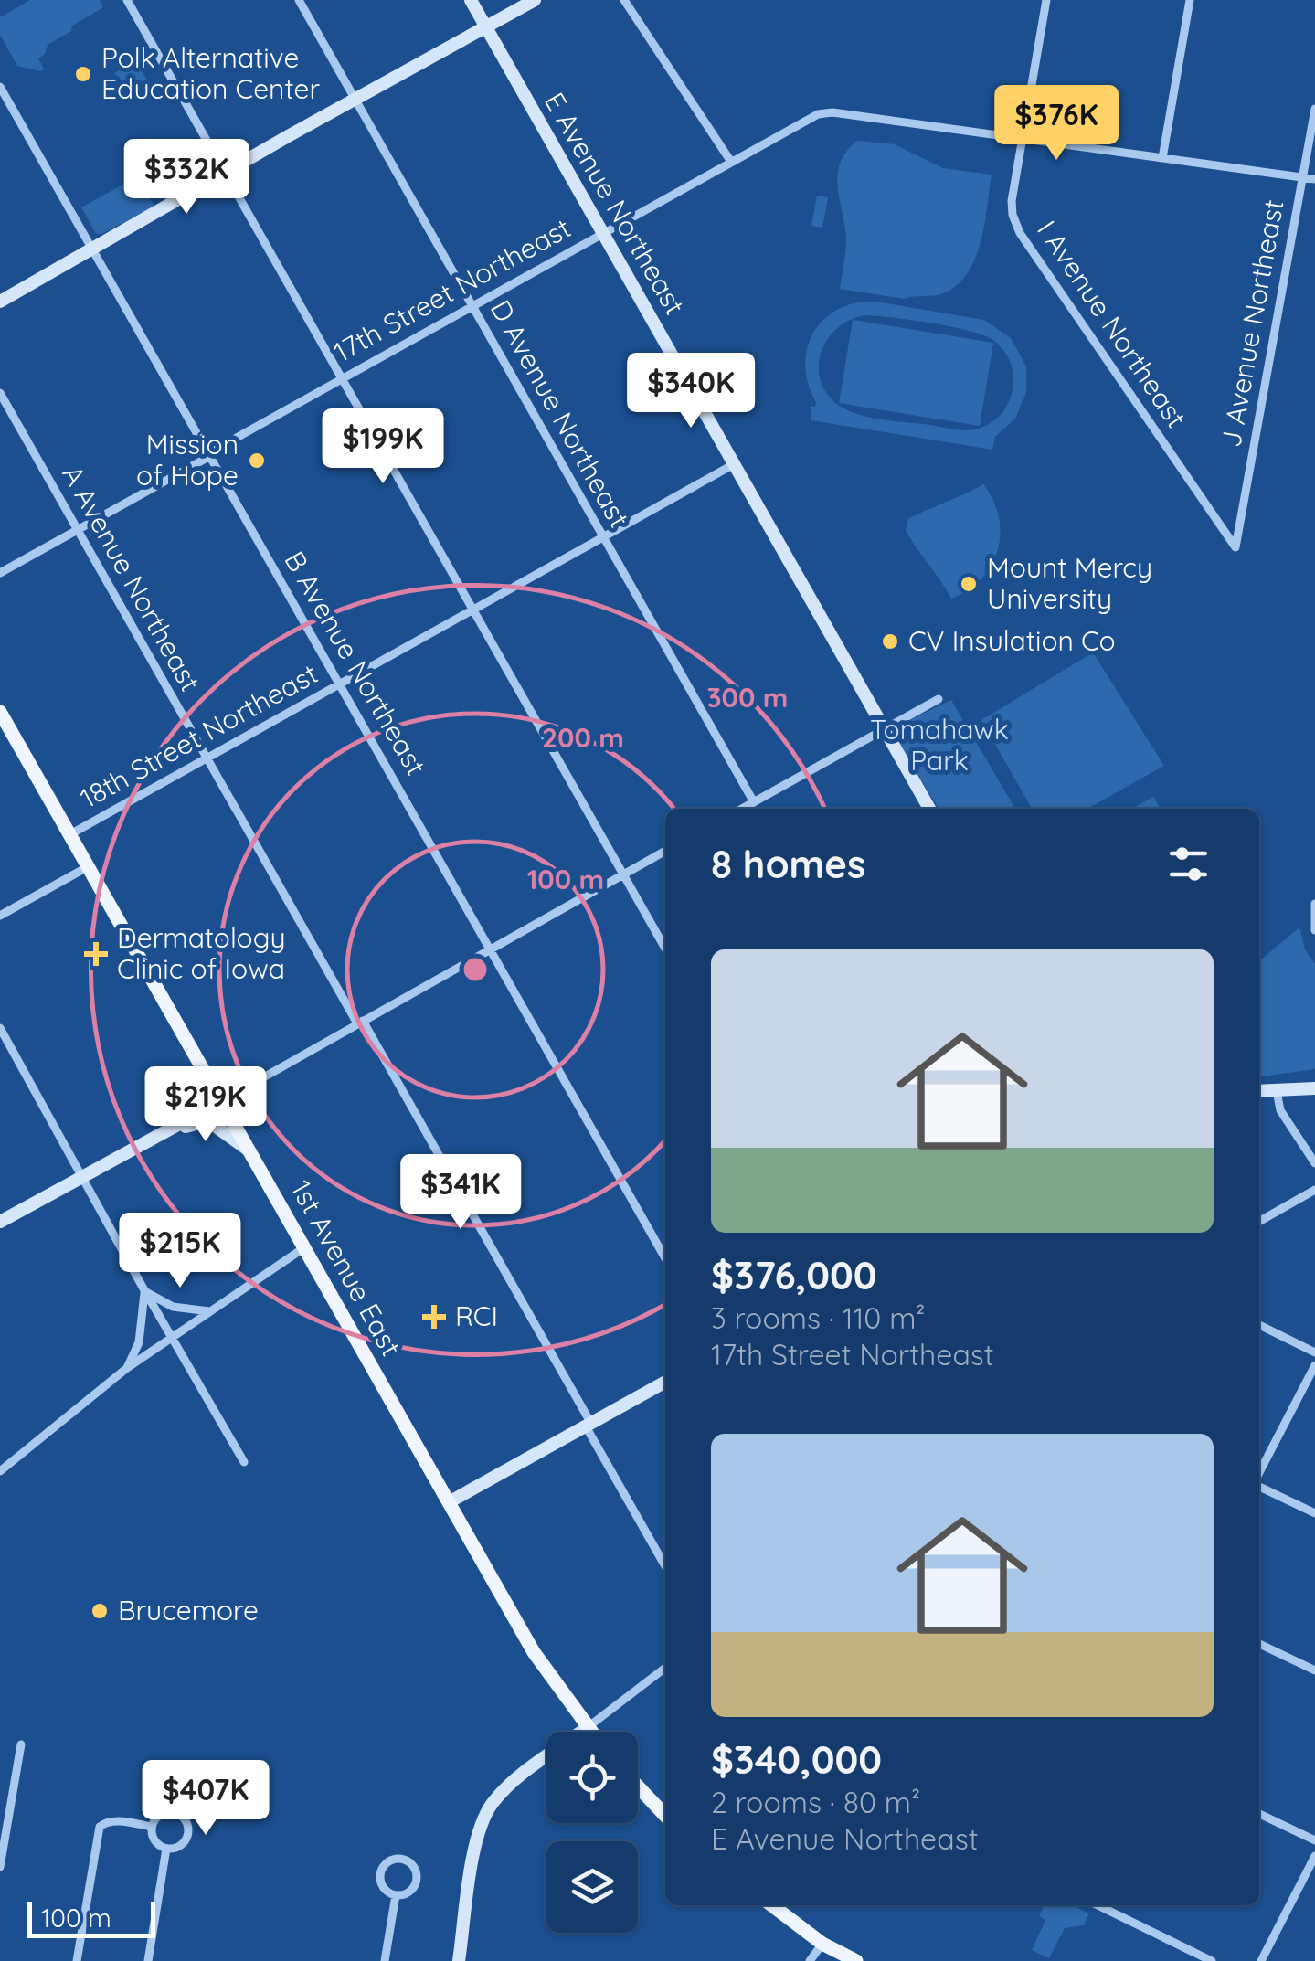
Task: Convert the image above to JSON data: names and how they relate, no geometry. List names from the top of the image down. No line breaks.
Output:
{"streets":{"main road":["1st Avenue East"],"street":["E Avenue Northeast","17th Street Northeast","J Avenue Northeast","I Avenue Northeast","D Avenue Northeast","A Avenue Northeast","B Avenue Northeast","18th Street Northeast"]},"crossings":[["E Avenue Northeast","17th Street Northeast"],["E Avenue Northeast","18th Street Northeast"],["17th Street Northeast","J Avenue Northeast"],["17th Street Northeast","I Avenue Northeast"],["17th Street Northeast","D Avenue Northeast"],["17th Street Northeast","A Avenue Northeast"],["17th Street Northeast","B Avenue Northeast"],["J Avenue Northeast","I Avenue Northeast"],["D Avenue Northeast","18th Street Northeast"],["A Avenue Northeast","18th Street Northeast"],["B Avenue Northeast","18th Street Northeast"],["18th Street Northeast","1st Avenue East"]],"parks":["Tomahawk Park"],"places":{"other":["Polk Alternative Education Center","Mission of Hope","Mount Mercy University","CV Insulation Co","Brucemore"],"health":["Dermatology Clinic of Iowa","RCI"]},"scale_bar":"100 m","page":{"price":["$376K","$332K","$340K","$199K","$219K","$341K","$215K","$407K"],"heading":"8 homes","list":[{"name":"$376,000","note":"3 rooms · 110 m² · 17th Street Northeast"},{"name":"$340,000","note":"2 rooms · 80 m² · E Avenue Northeast"}],"scale":"100 m"},"rings":["300 m","200 m","100 m"]}
